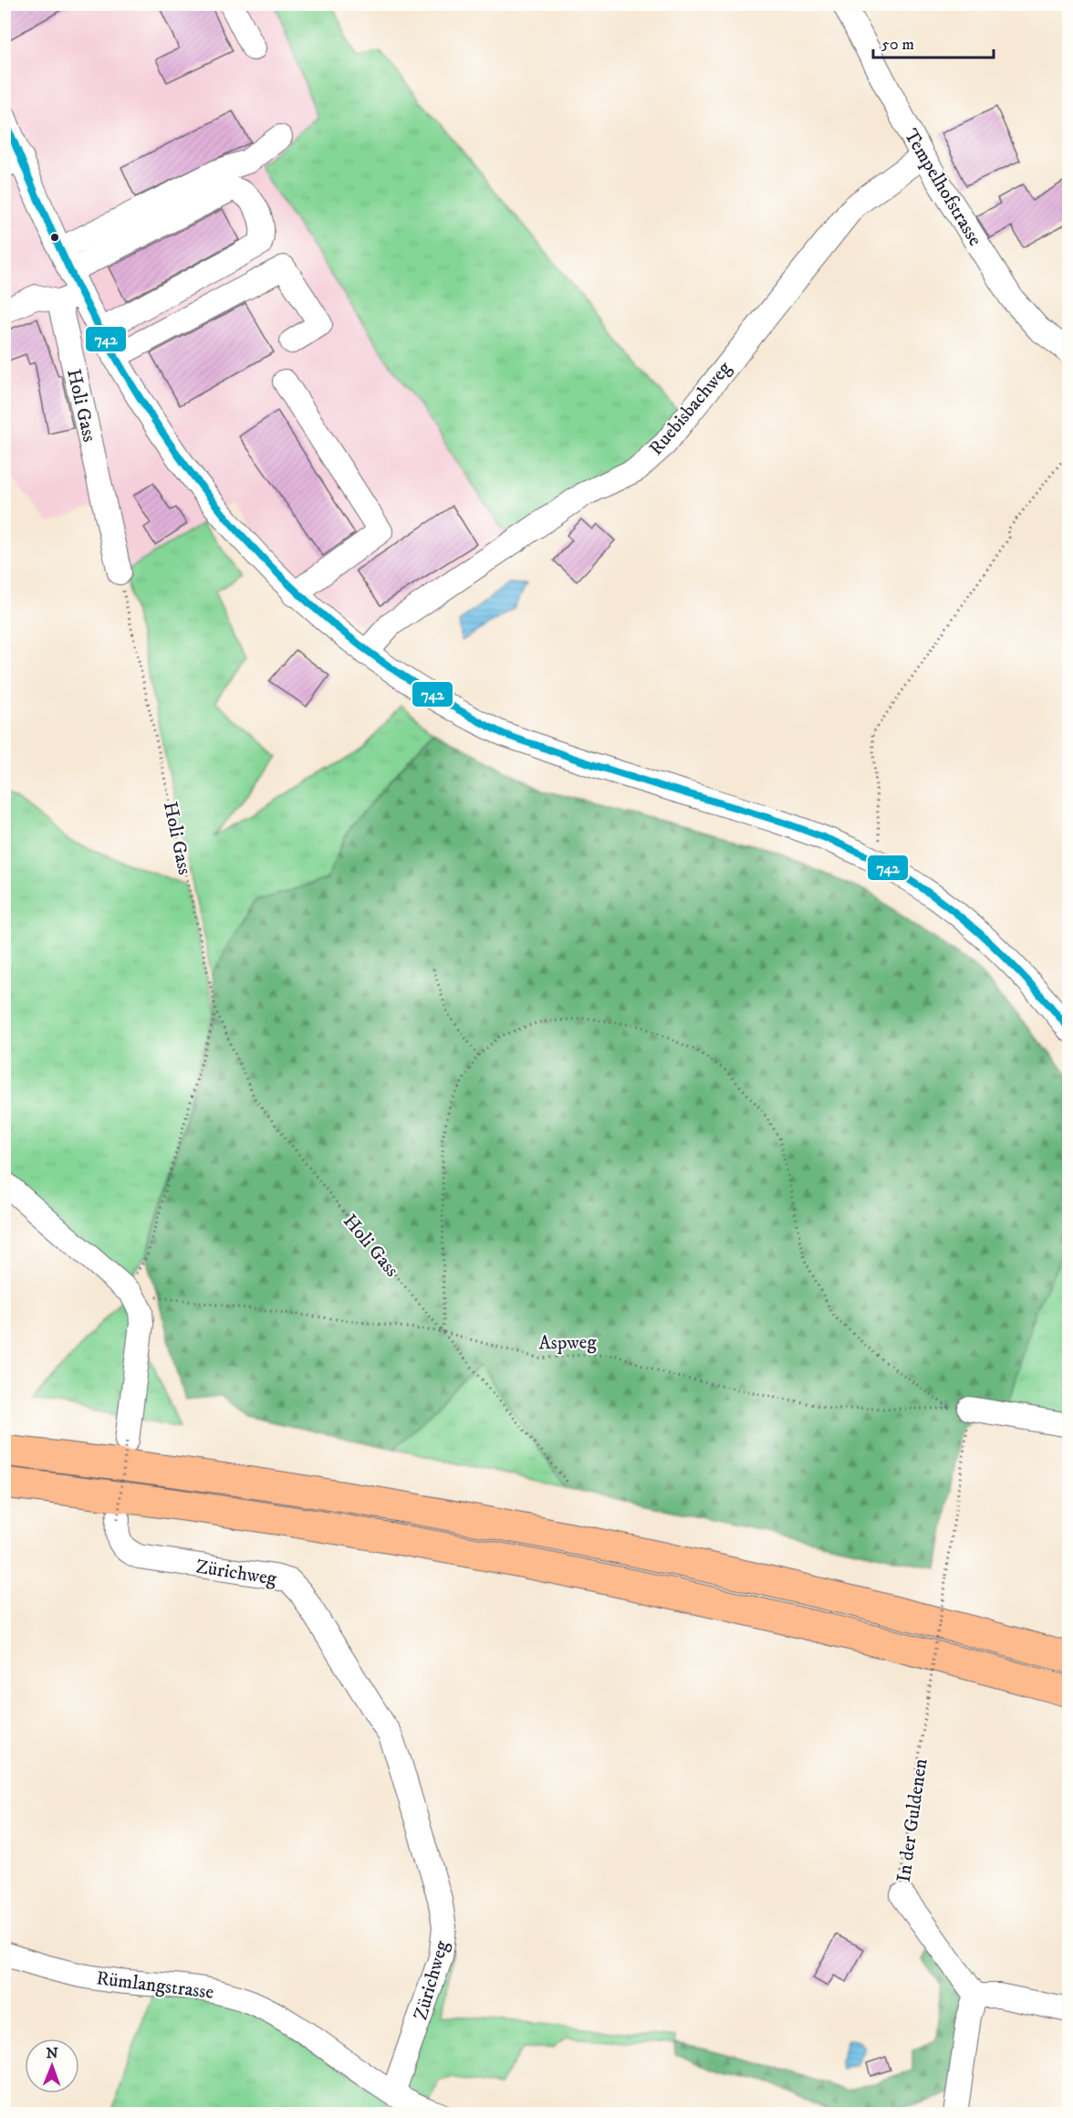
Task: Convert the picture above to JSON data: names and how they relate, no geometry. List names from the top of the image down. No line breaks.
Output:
{"streets":{"street":["Tempelhofstrasse","Holi Gass","Ruebisbachweg","Zürichweg","In der Guldenen","Rümlangstrasse"],"path":["Aspweg"]},"crossings":[["Tempelhofstrasse","Ruebisbachweg"],["Holi Gass","Aspweg"],["Aspweg","In der Guldenen"],["Zürichweg","Rümlangstrasse"]],"lines":["transit line 742"],"scale_bar":"50 m","north":"top"}
